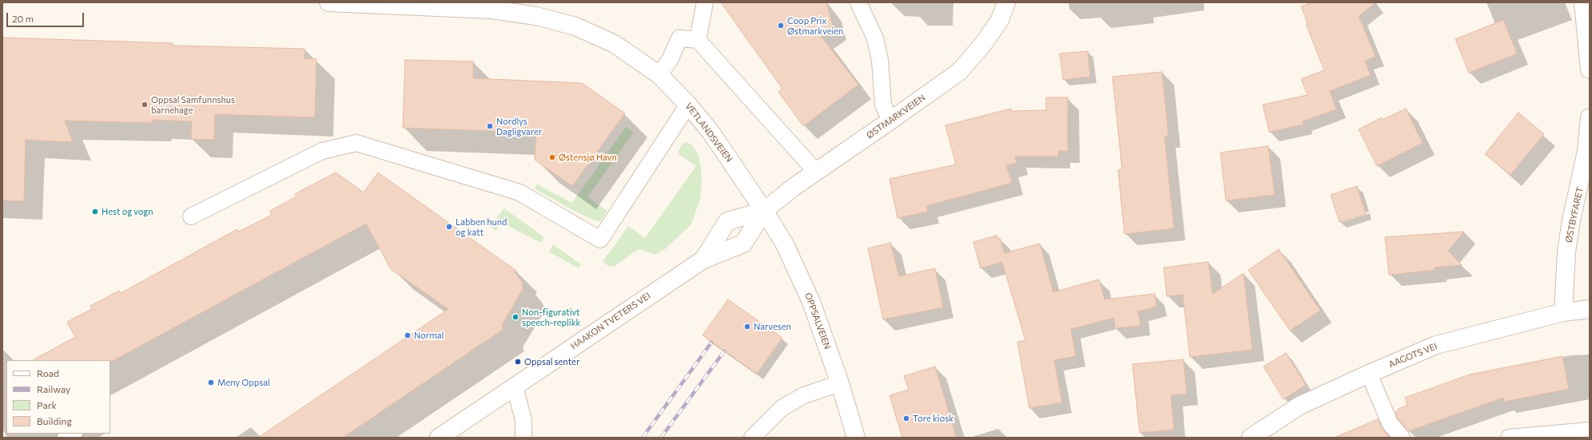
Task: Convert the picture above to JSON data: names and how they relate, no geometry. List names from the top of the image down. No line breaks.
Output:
{"streets":{"street":["ØSTMARKVEIEN","VETLANDSVEIEN","ØSTBYFARET","HAAKON TVETERS VEI","OPPSALVEIEN","AAGOTS VEI"]},"crossings":[["ØSTMARKVEIEN","VETLANDSVEIEN"],["ØSTMARKVEIEN","HAAKON TVETERS VEI"],["ØSTMARKVEIEN","OPPSALVEIEN"],["VETLANDSVEIEN","HAAKON TVETERS VEI"],["VETLANDSVEIEN","OPPSALVEIEN"],["ØSTBYFARET","AAGOTS VEI"],["HAAKON TVETERS VEI","OPPSALVEIEN"]],"places":["Coop Prix Østmarkveien","Oppsal Samfunnshus barnehage","Nordlys Dagligvarer","Østensjø Havn","Hest og vogn","Labben hund og katt","Non-figurativt speech-replikk","Narvesen","Normal","Oppsal senter","Meny Oppsal","Tore kiosk"],"legend":["Road","Railway","Park","Building"],"scale_bar":"20 m"}
